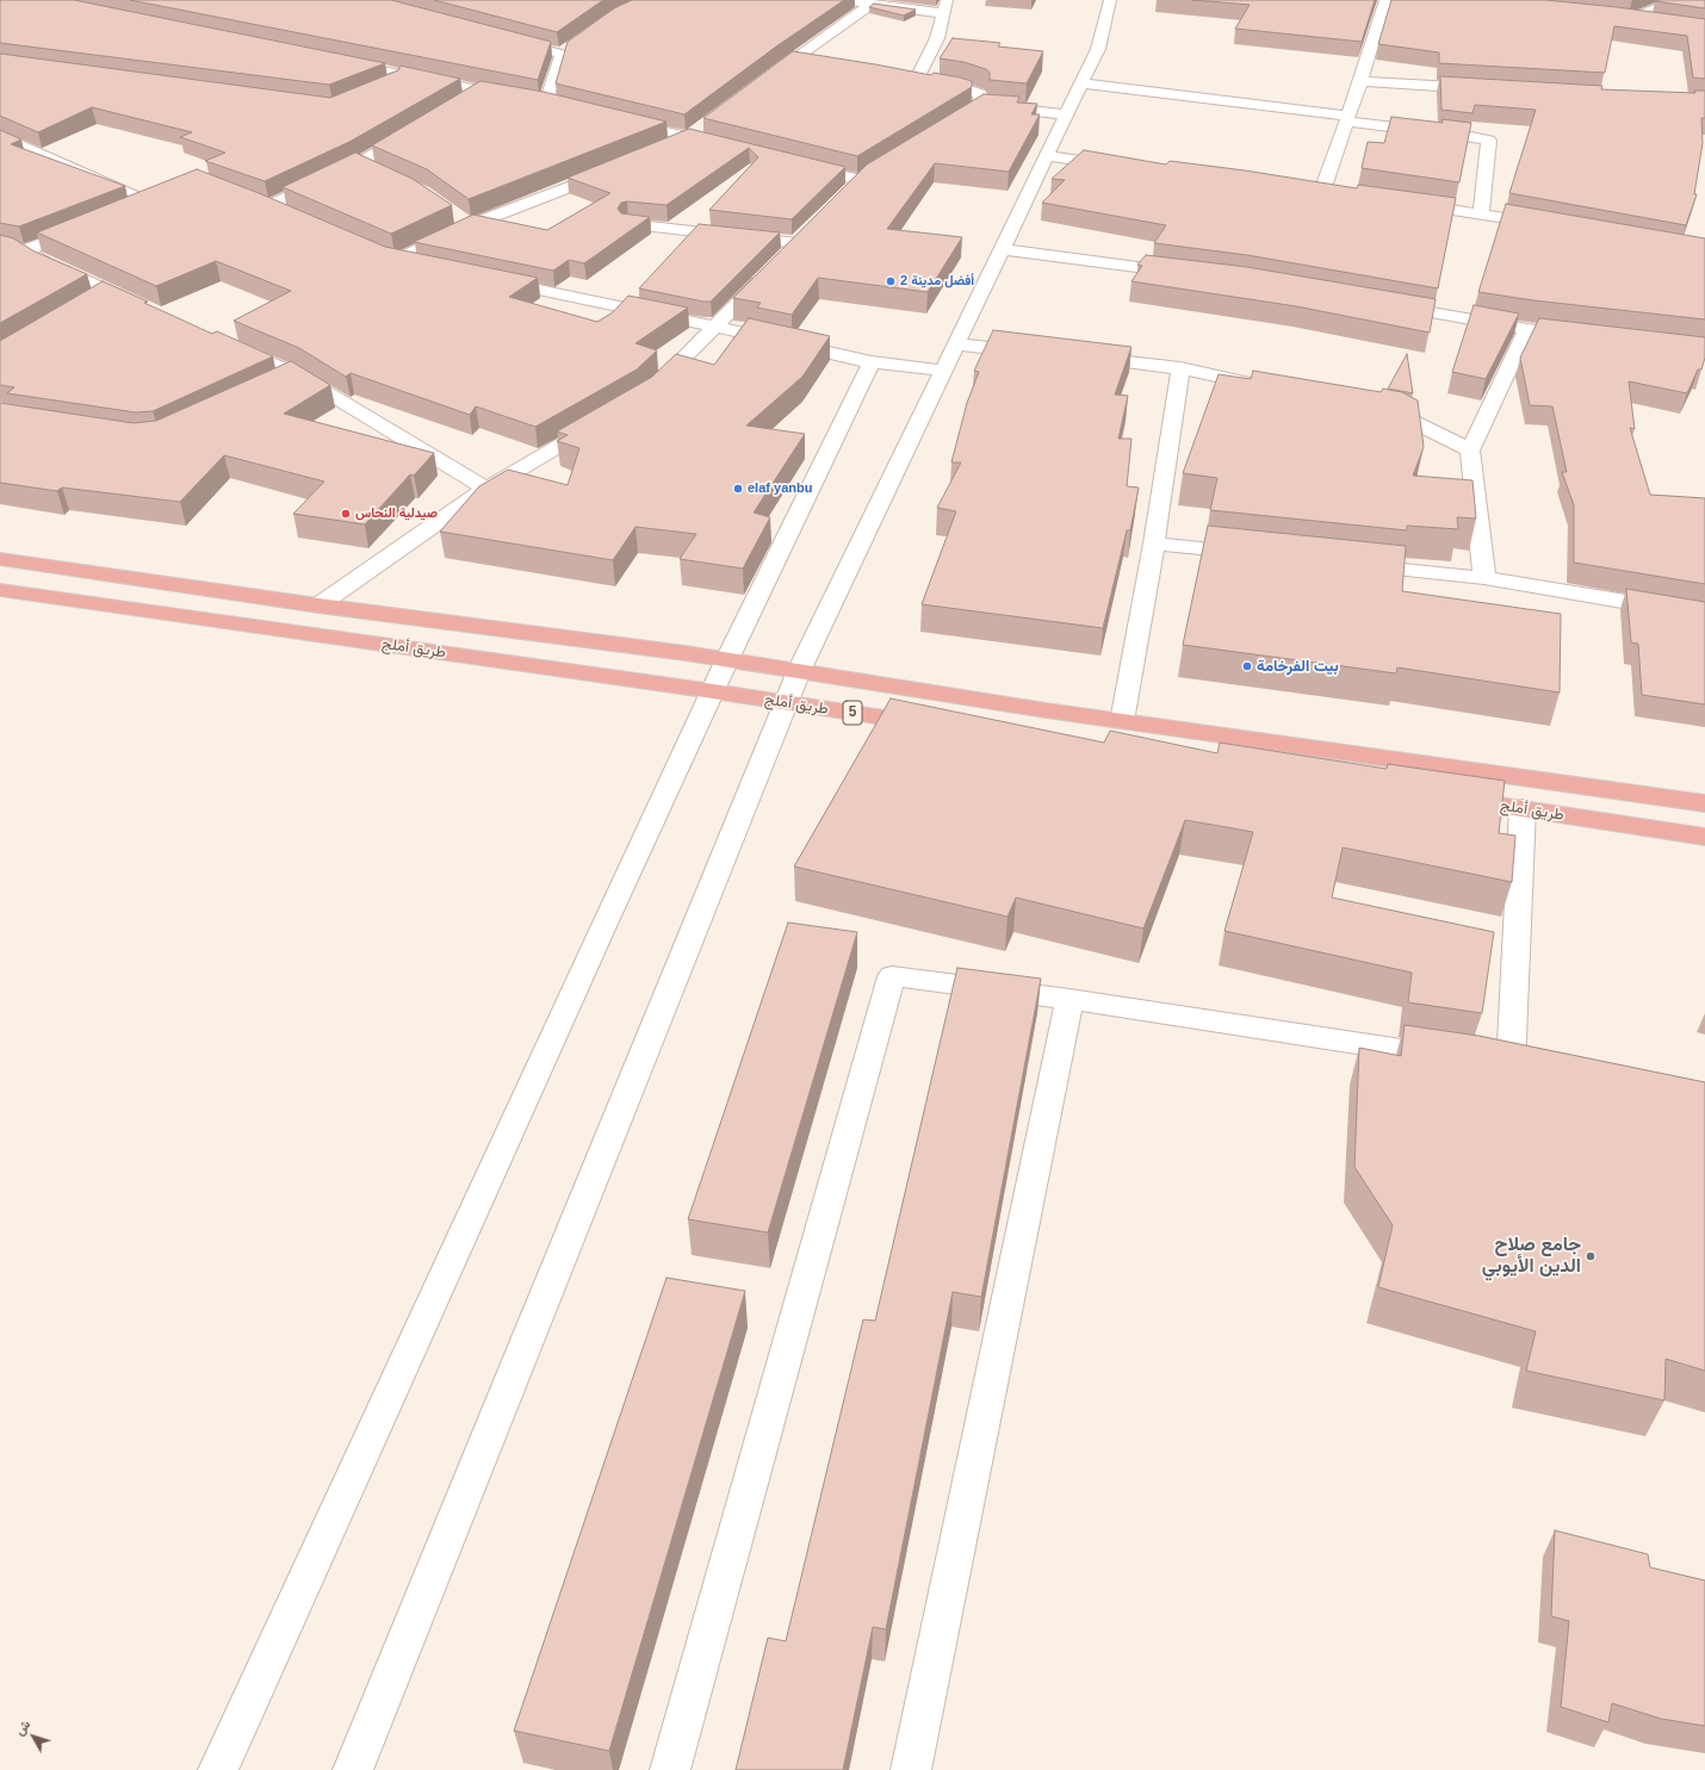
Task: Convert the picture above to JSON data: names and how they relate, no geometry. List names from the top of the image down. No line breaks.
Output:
{"streets":{"highway":["طريق أملج","5"]},"places":["2 أفضل مدينة","elaf yanbu","صيدلية النحاس","بيت الفرخامة","جامع صلاح الدين الأيوبي"],"north":"top left"}
